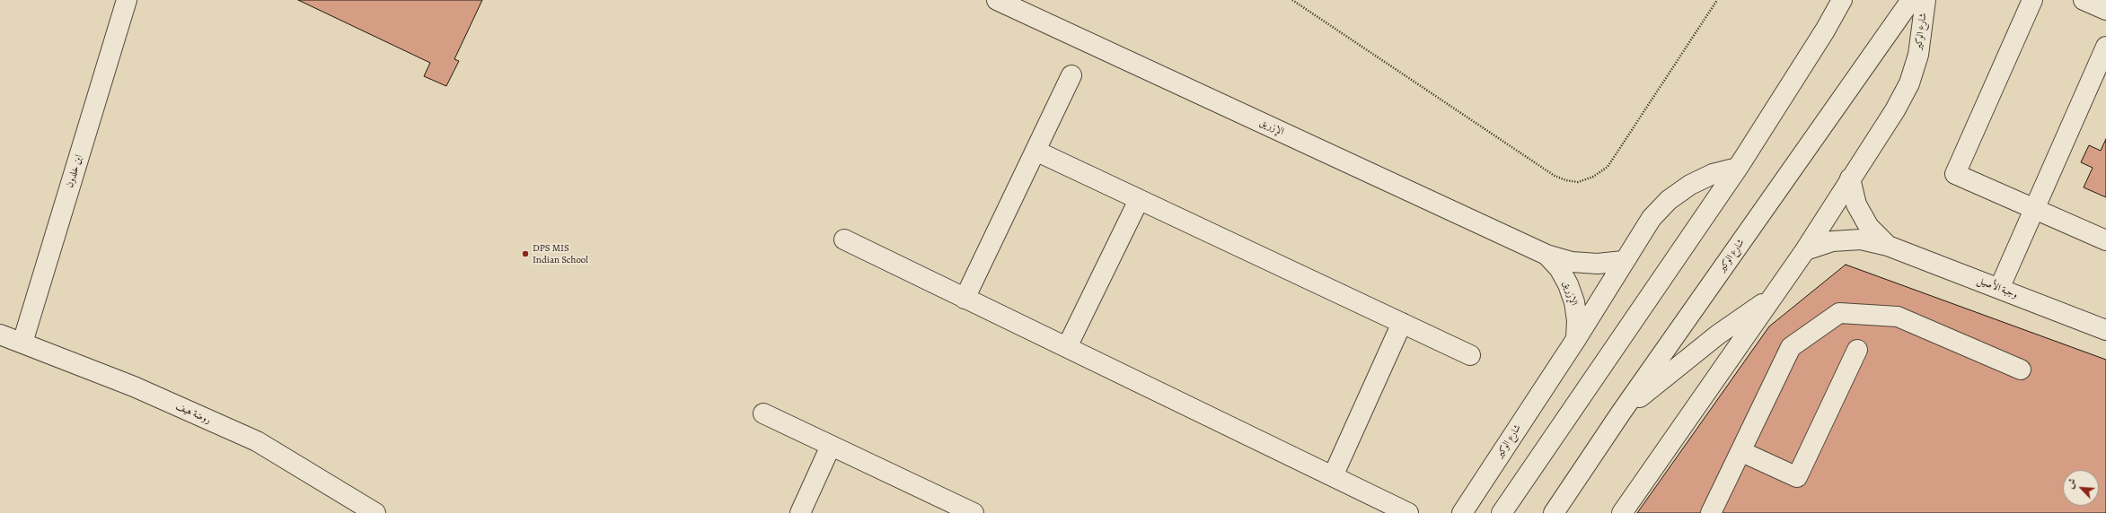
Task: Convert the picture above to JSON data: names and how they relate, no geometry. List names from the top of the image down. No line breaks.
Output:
{"streets":{"street":["شارع الوكير","الإزريق","ابن خلدون","وجبة الأصيل","روضة هيف"]},"crossings":[["شارع الوكير","الإزريق"],["شارع الوكير","وجبة الأصيل"],["ابن خلدون","روضة هيف"]],"places":["DPS MIS Indian School"],"north":"top left"}
